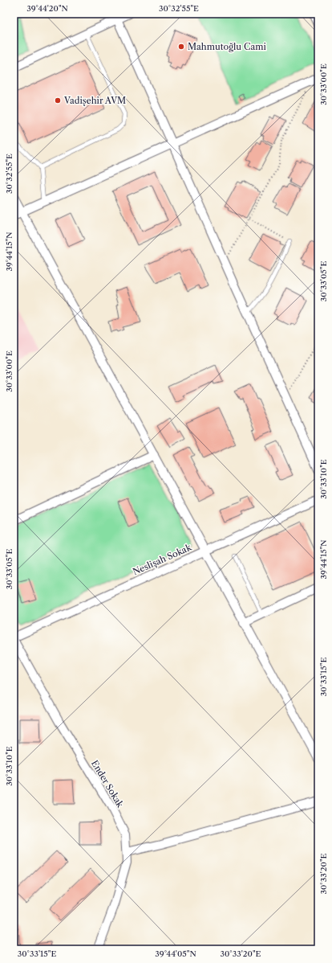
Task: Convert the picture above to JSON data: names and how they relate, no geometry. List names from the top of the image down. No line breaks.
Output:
{"streets":{"street":["Neslişah Sokak","Ender Sokak"]},"crossings":[["Neslişah Sokak","Ender Sokak"]],"places":["Mahmutoğlu Cami","Vadişehir AVM"],"coordinates":["39°44'20\"N","30°32'55\"E","30°33'00\"E","39°44'15\"N","30°33'05\"E","30°33'10\"E","30°33'15\"E","30°33'20\"E","39°44'05\"N"]}
